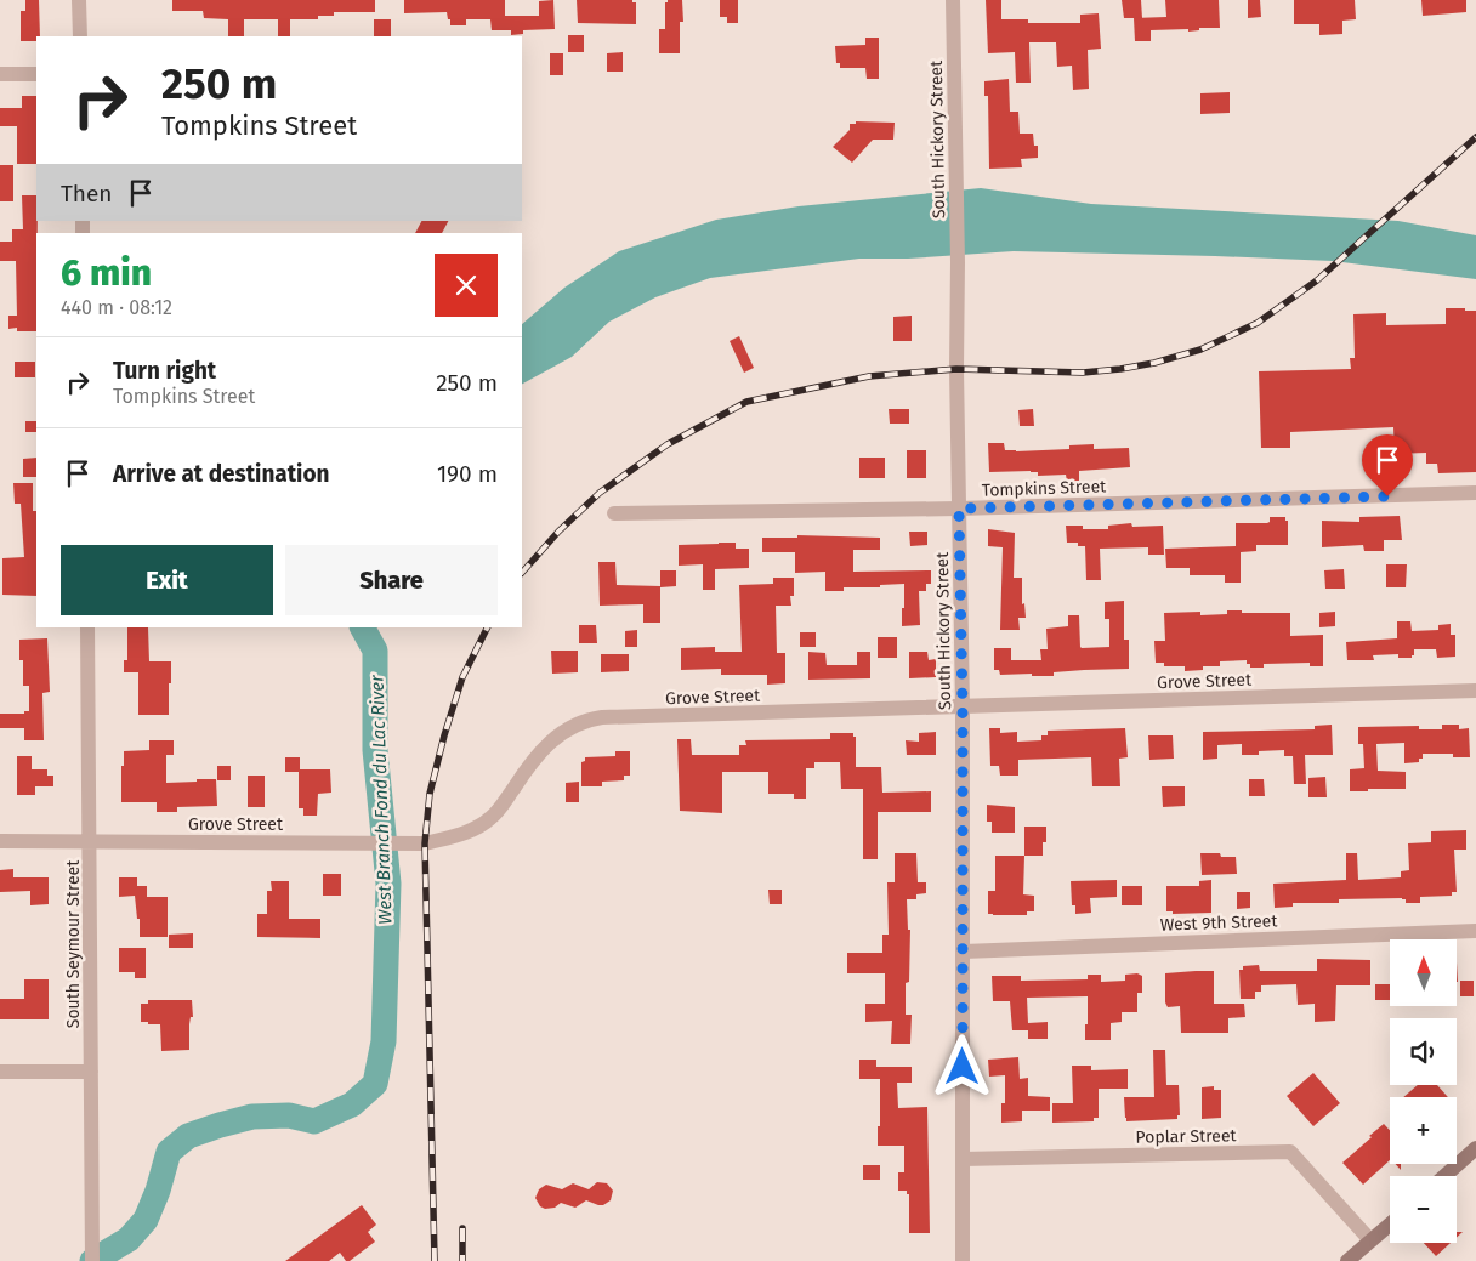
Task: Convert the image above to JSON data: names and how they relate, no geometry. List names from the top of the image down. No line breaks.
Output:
{"streets":{"street":["South Hickory Street","Tompkins Street","Grove Street","West 9th Street","South Seymour Street","Poplar Street"]},"crossings":[["South Hickory Street","Tompkins Street"],["South Hickory Street","Grove Street"],["South Hickory Street","West 9th Street"],["South Hickory Street","Poplar Street"],["Grove Street","South Seymour Street"]],"water":["West Branch Fond du Lac River"],"north":"top","page":{"turn":["250 m","Tompkins Street"],"then":"Then","heading":["6 min","440 m · 08:12"],"list":[{"name":"Turn right","note":"Tompkins Street","value":"250 m"},{"name":"Arrive at destination","value":"190 m"}],"buttons":["Exit","Share"],"map_buttons":["+","−"]}}
